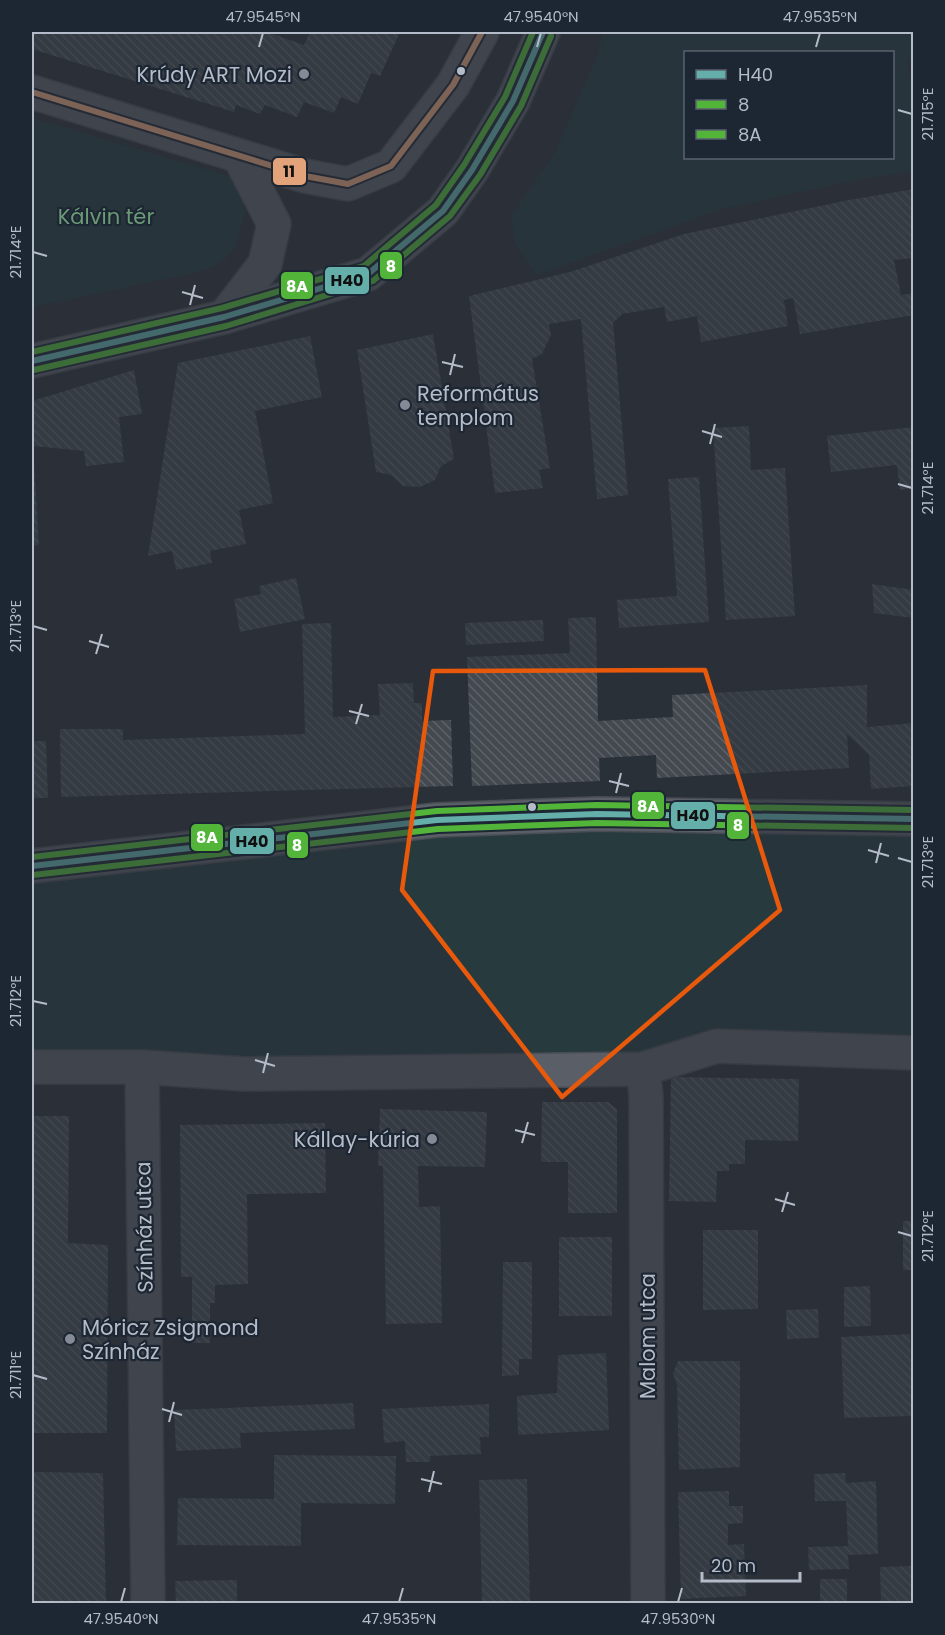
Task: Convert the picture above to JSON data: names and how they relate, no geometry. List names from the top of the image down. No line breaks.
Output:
{"streets":{"street":["Színház utca","Malom utca"]},"parks":["Kálvin tér"],"places":["Krúdy ART Mozi","Református templom","Kállay-kúria","Móricz Zsigmond Színház"],"lines":["transit line H40","transit line 8A","transit line 11","transit line 8"],"legend":["H40","8","8A"],"scale_bar":"20 m","coordinates":["47.9545°N","47.9540°N","47.9535°N","21.715°E","21.714°E","21.713°E","21.712°E","21.711°E","47.9530°N"]}
